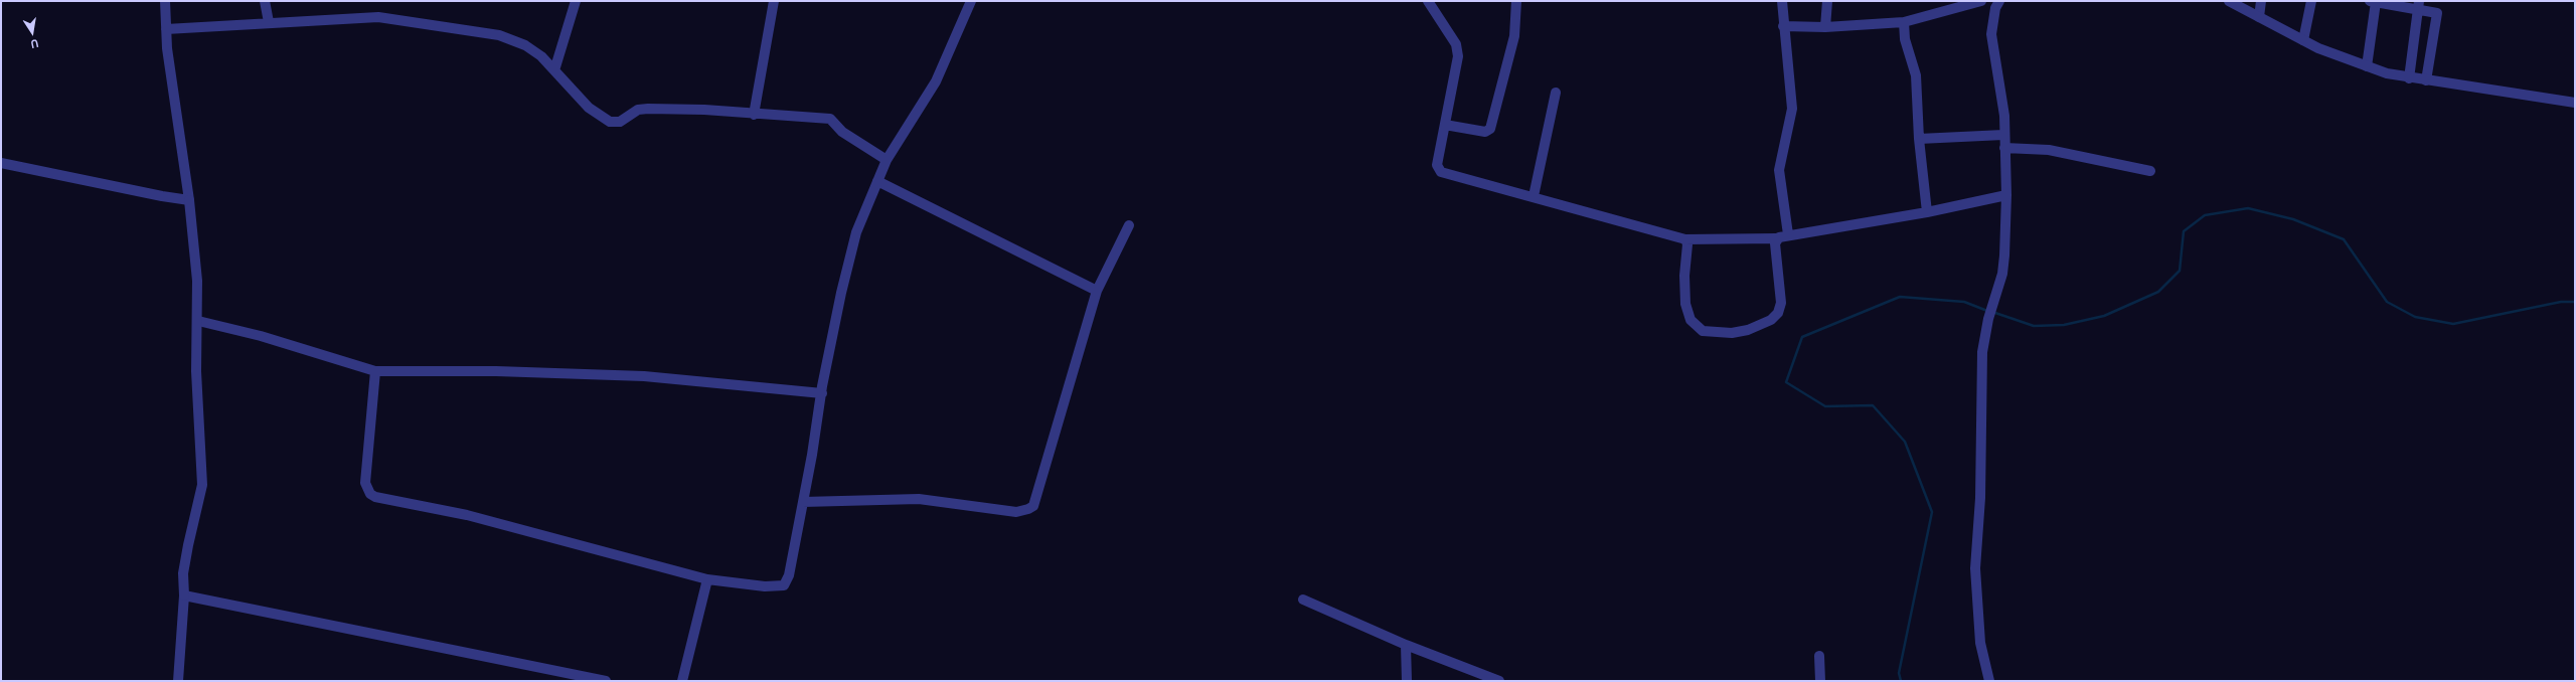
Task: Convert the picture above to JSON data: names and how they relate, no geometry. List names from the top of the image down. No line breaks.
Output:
{"north":"bottom"}
